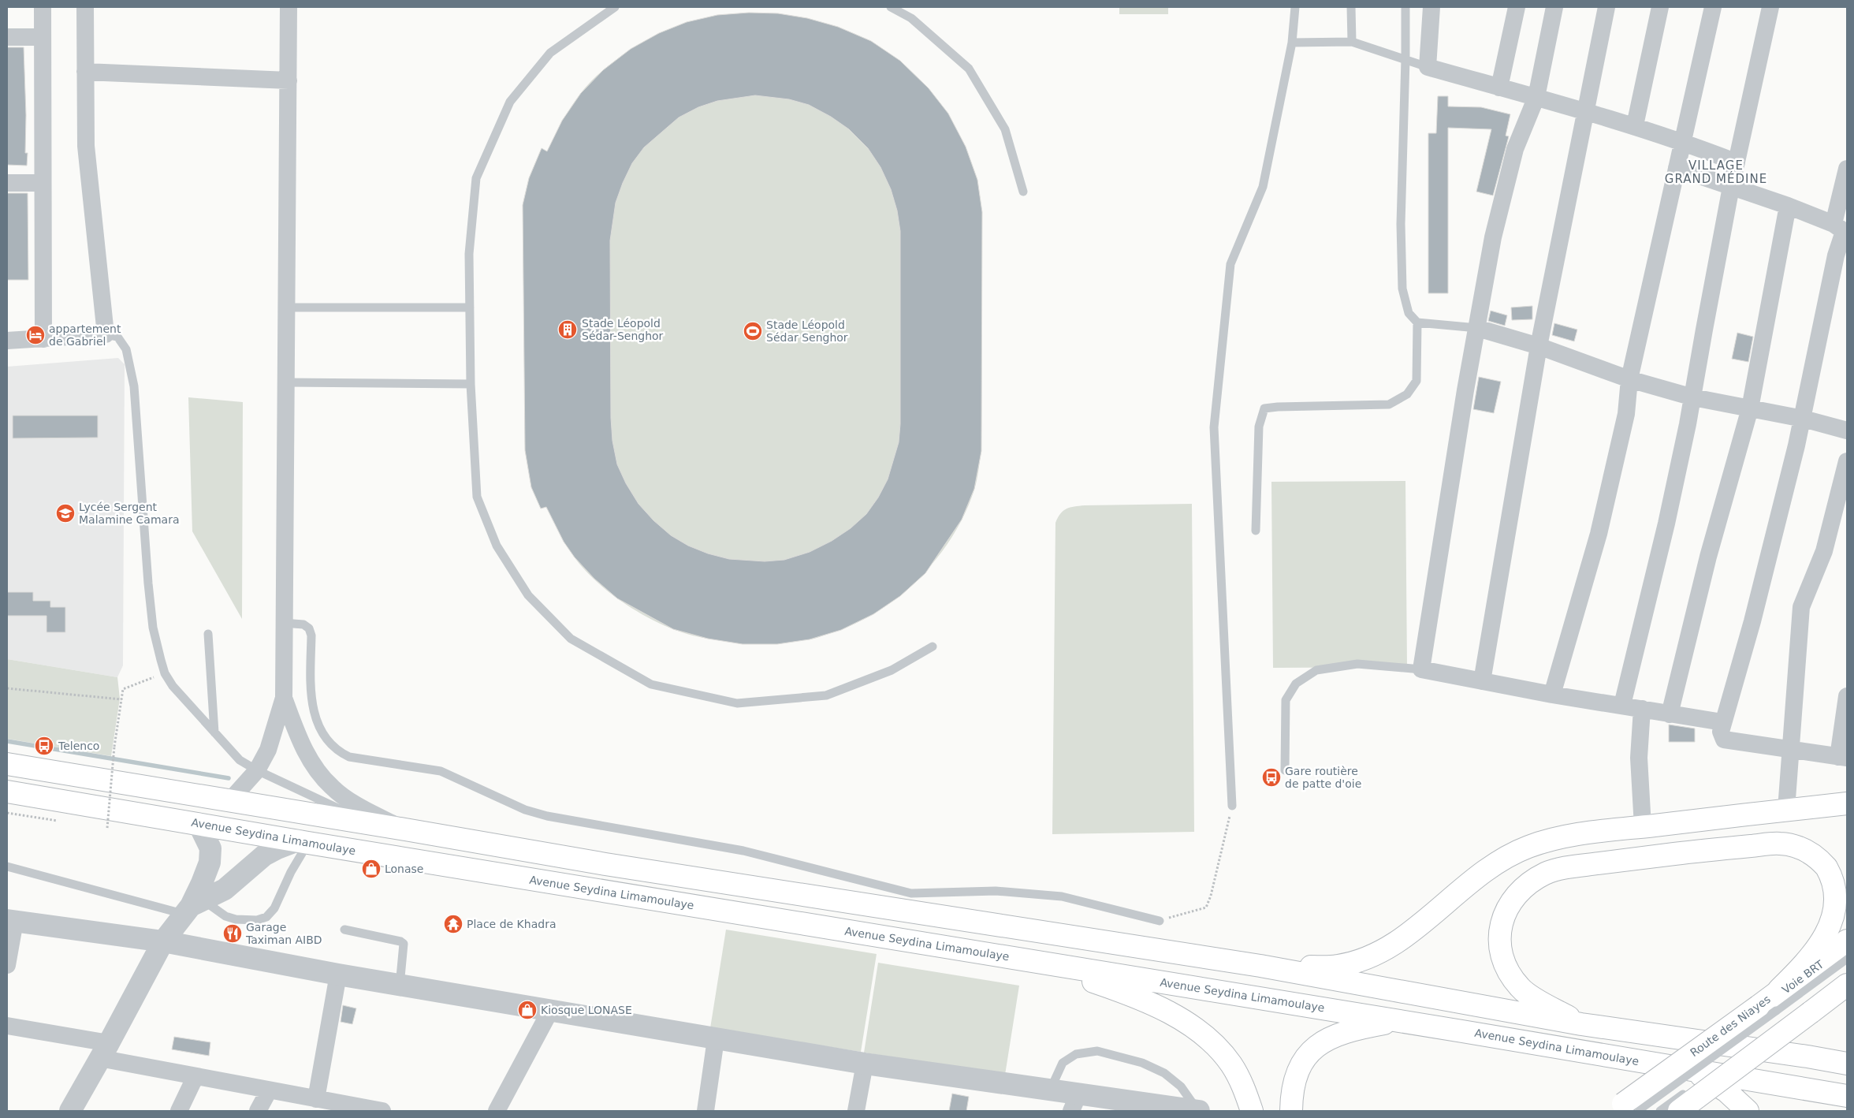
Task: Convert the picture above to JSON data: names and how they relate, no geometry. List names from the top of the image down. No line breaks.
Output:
{"streets":{"main road":["Avenue Seydina Limamoulaye","Route des Niayes"],"lane":["Voie BRT"]},"crossings":[["Voie BRT","Route des Niayes"]],"districts":["VILLAGE GRAND MÉDINE"],"places":{"building":["Stade Léopold Sédar-Senghor"],"sports":["Stade Léopold Sédar Senghor"],"hotel":["appartement de Gabriel"],"school or university":["Lycée Sergent Malamine Camara"],"bus stop":["Telenco","Gare routière de patte d'oie"],"shop":["Lonase","Kiosque LONASE"],"temple":["Place de Khadra"],"restaurant":["Garage Taximan AIBD"]}}
